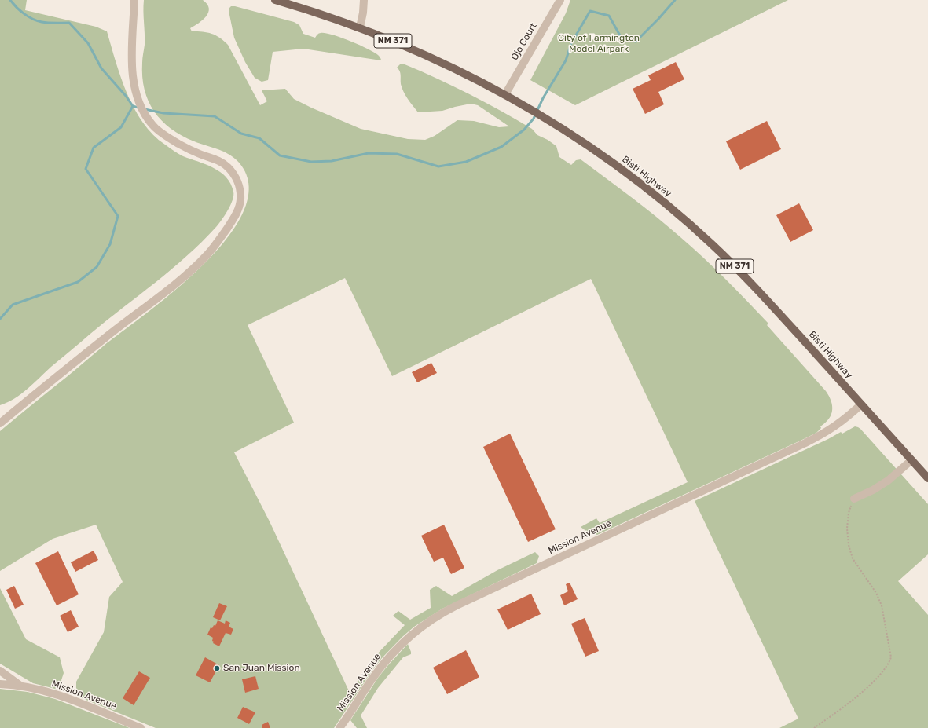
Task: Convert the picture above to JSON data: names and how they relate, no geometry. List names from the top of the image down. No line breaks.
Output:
{"streets":{"main road":["NM 371","Bisti Highway"],"street":["Ojo Court","Mission Avenue"]},"crossings":[["Ojo Court","Bisti Highway"],["Bisti Highway","Mission Avenue"]],"parks":["City of Farmington Model Airpark"],"places":["San Juan Mission"]}
